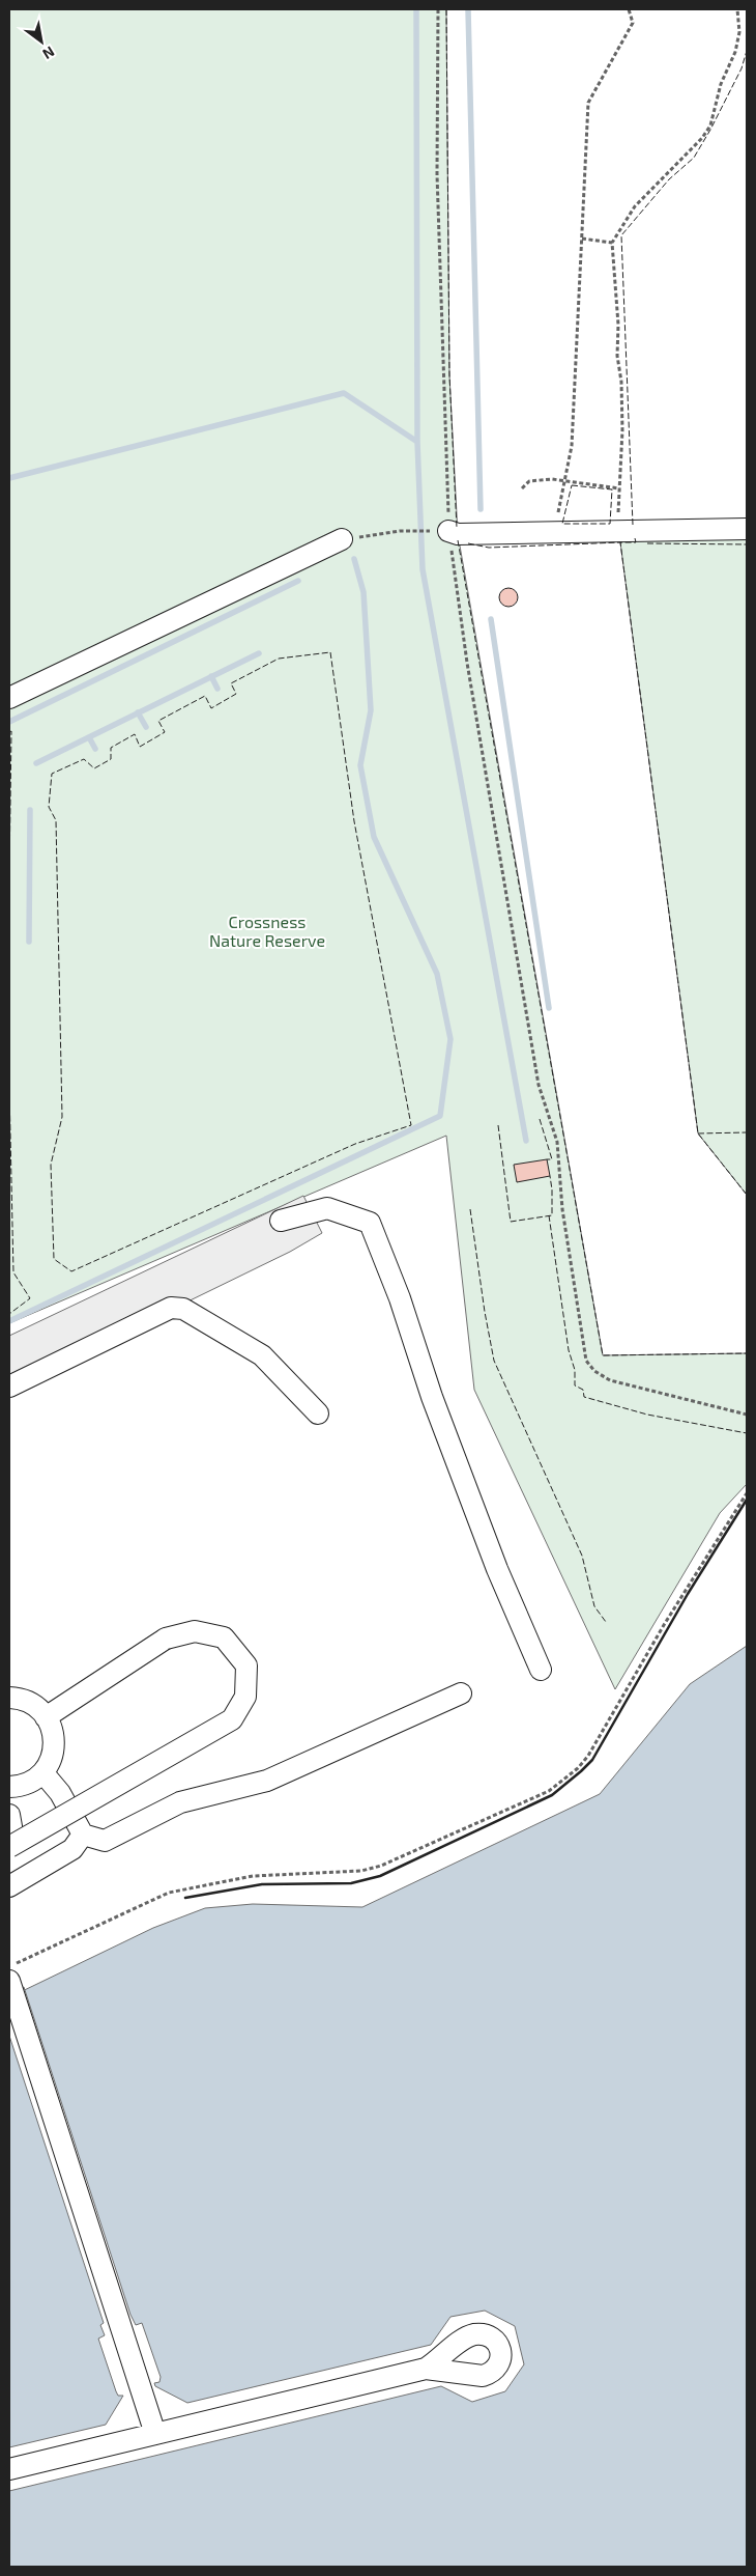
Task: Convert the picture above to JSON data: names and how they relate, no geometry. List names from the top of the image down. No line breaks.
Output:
{"parks":["Crossness Nature Reserve"],"north":"bottom right"}
